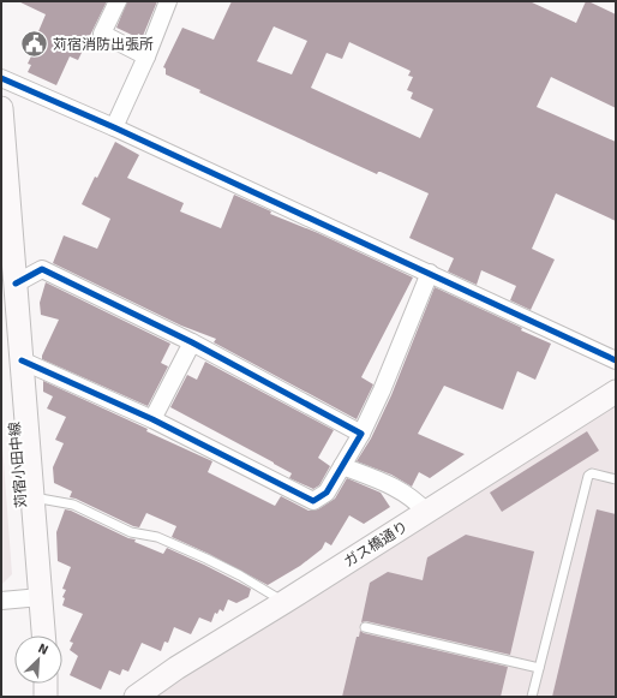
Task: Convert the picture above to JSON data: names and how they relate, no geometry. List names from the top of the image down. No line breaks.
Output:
{"streets":{"street":["苅宿小田中線","ガス橋通り"]},"places":{"public building":["苅宿消防出張所"]},"north":"top right"}
